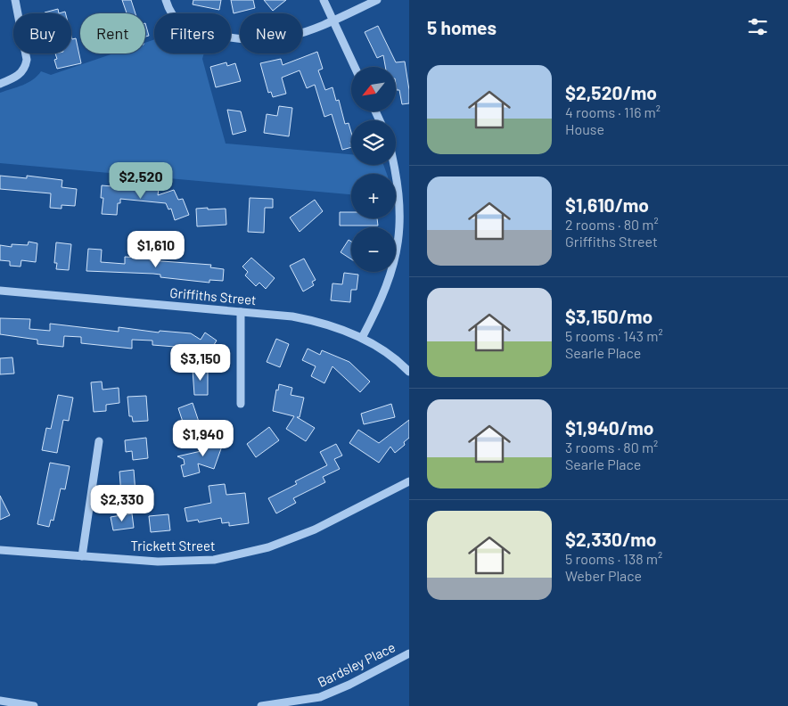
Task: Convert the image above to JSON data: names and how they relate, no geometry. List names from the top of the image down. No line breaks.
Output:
{"streets":{"street":["Griffiths Street","Trickett Street","Bardsley Place"]},"north":"bottom left","page":{"heading":"5 homes","chip":["Buy","Rent","Filters","New"],"list":[{"name":"$2,520/mo","note":"4 rooms · 116 m² · House"},{"name":"$1,610/mo","note":"2 rooms · 80 m² · Griffiths Street"},{"name":"$3,150/mo","note":"5 rooms · 143 m² · Searle Place"},{"name":"$1,940/mo","note":"3 rooms · 80 m² · Searle Place"},{"name":"$2,330/mo","note":"5 rooms · 138 m² · Weber Place"}],"map_buttons":["+","−"],"price":["$2,520","$1,610","$3,150","$1,940","$2,330"]}}
